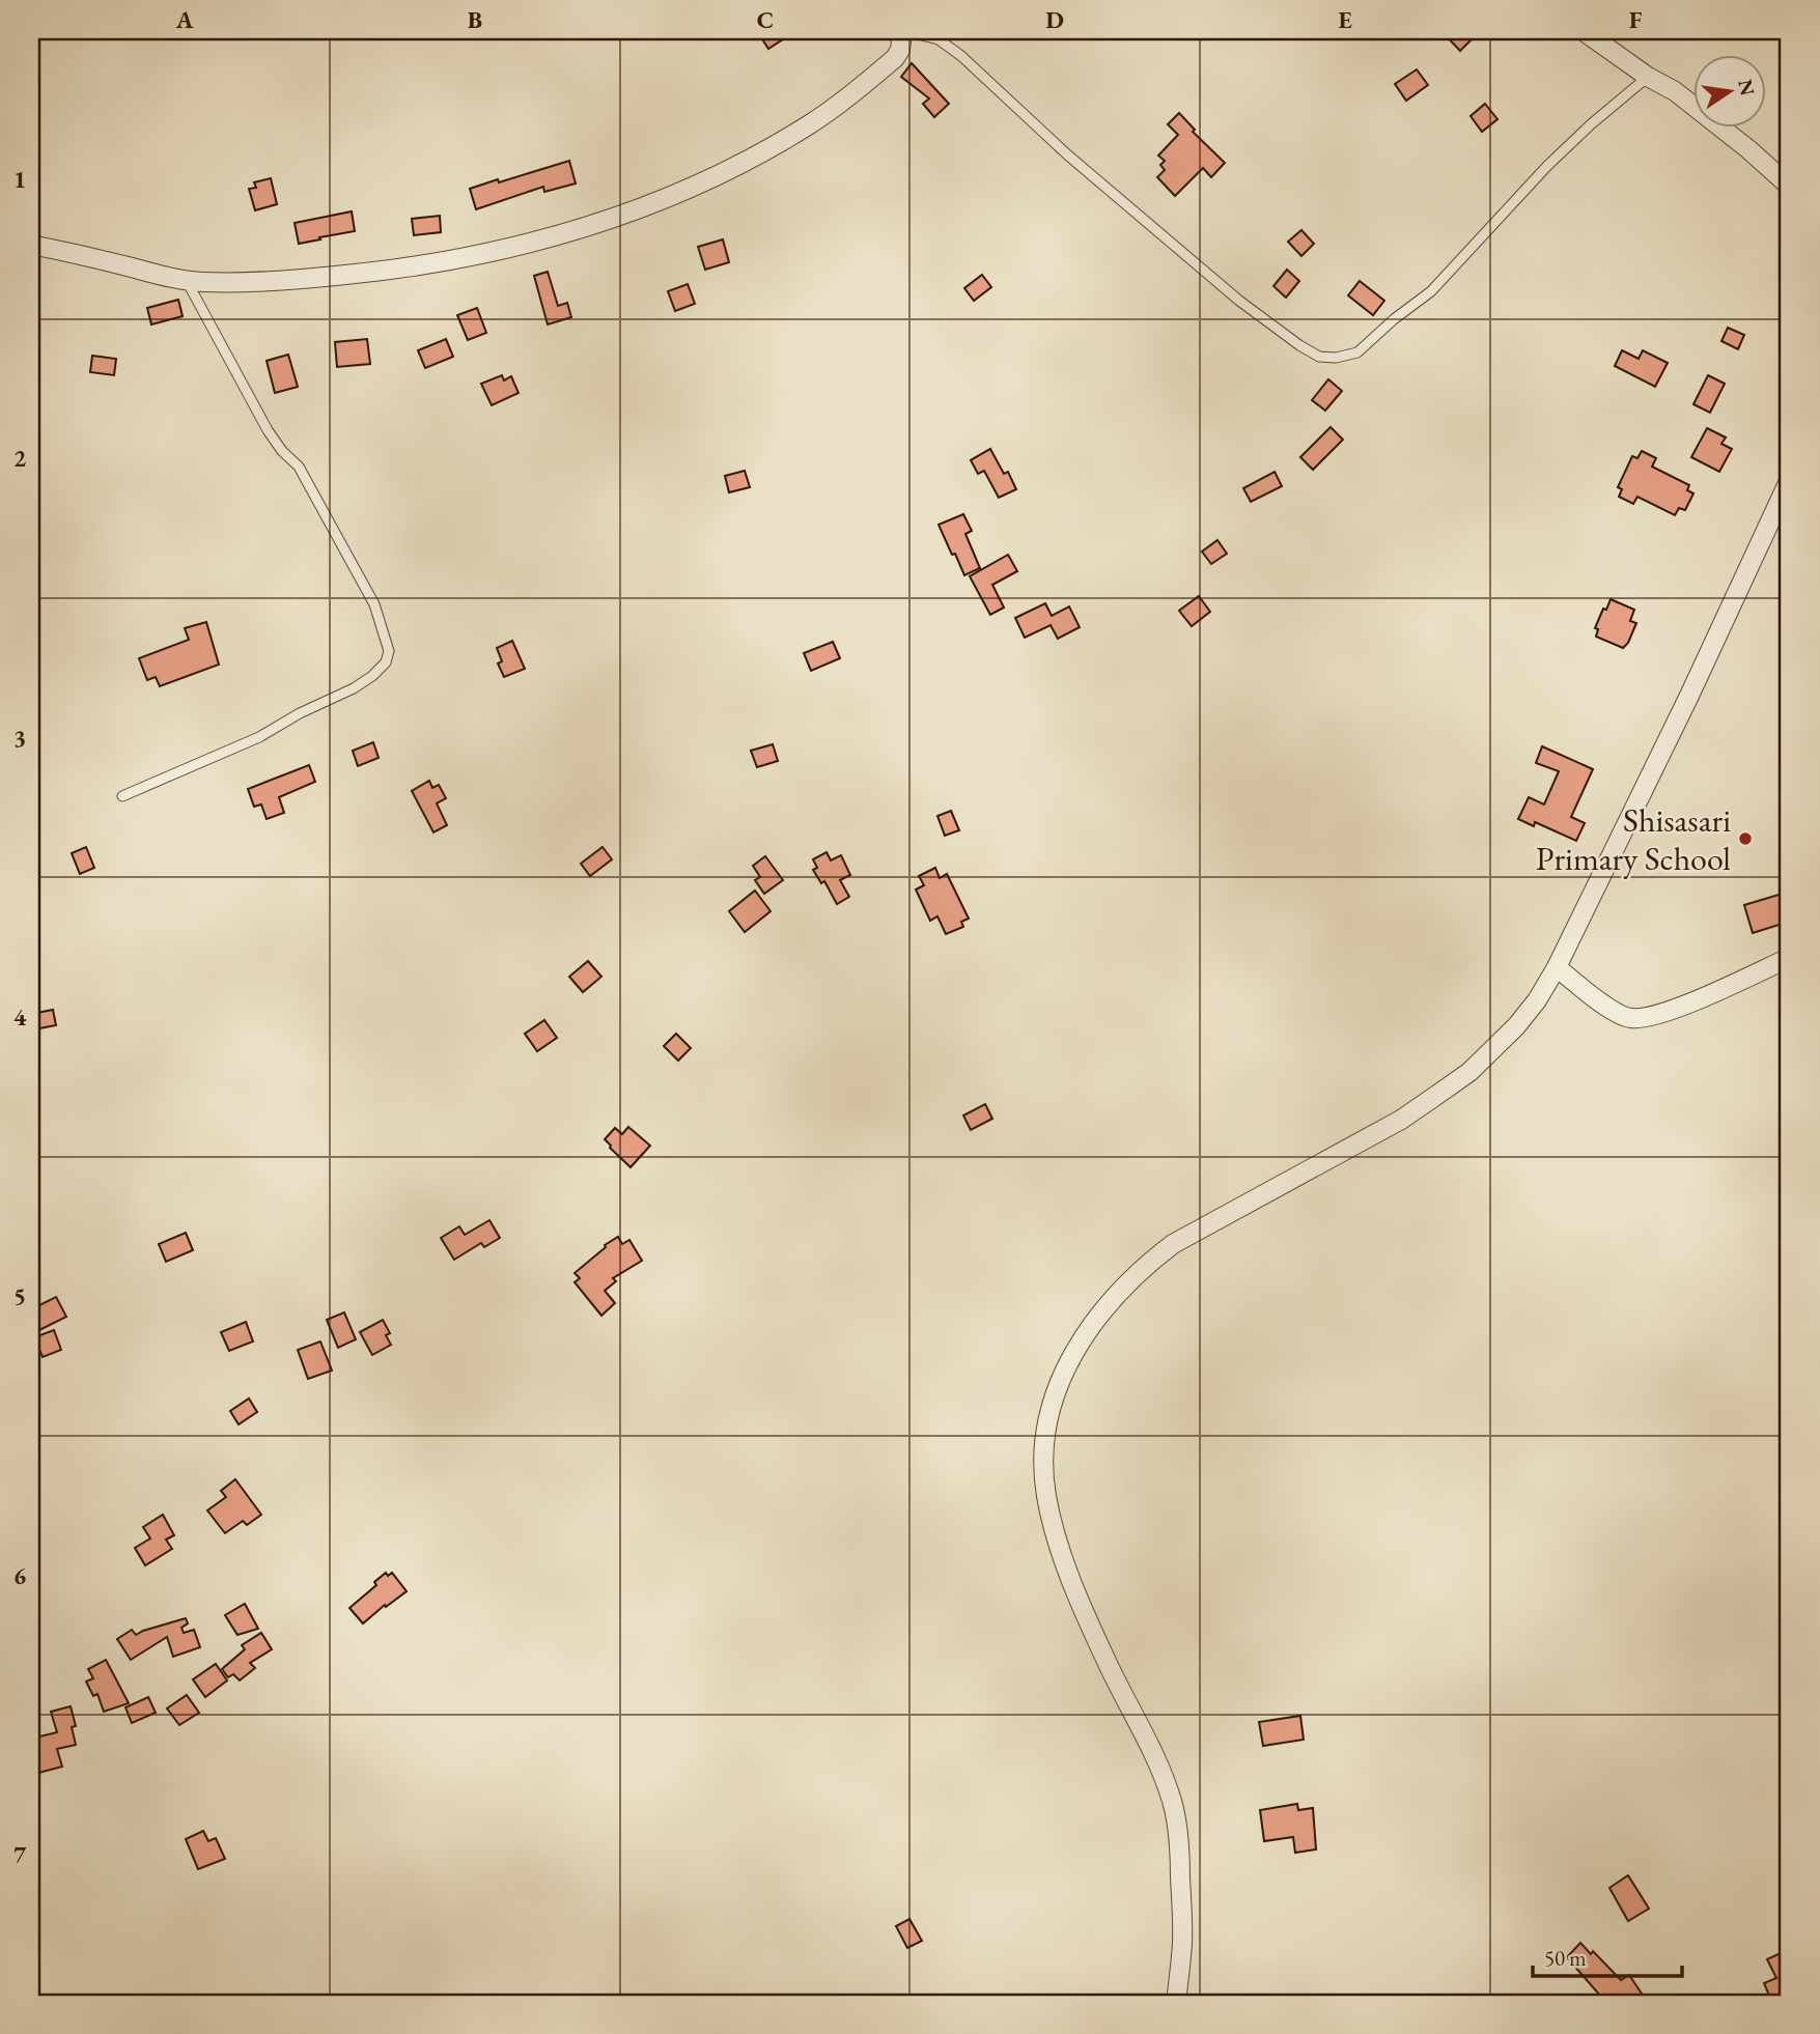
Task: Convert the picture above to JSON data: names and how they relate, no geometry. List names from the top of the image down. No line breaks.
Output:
{"places":["Shisasari Primary School"],"scale_bar":"50 m","north":"right","grid":{"columns":["A","B","C","D","E","F"],"rows":["1","2","3","4","5","6","7"]}}
